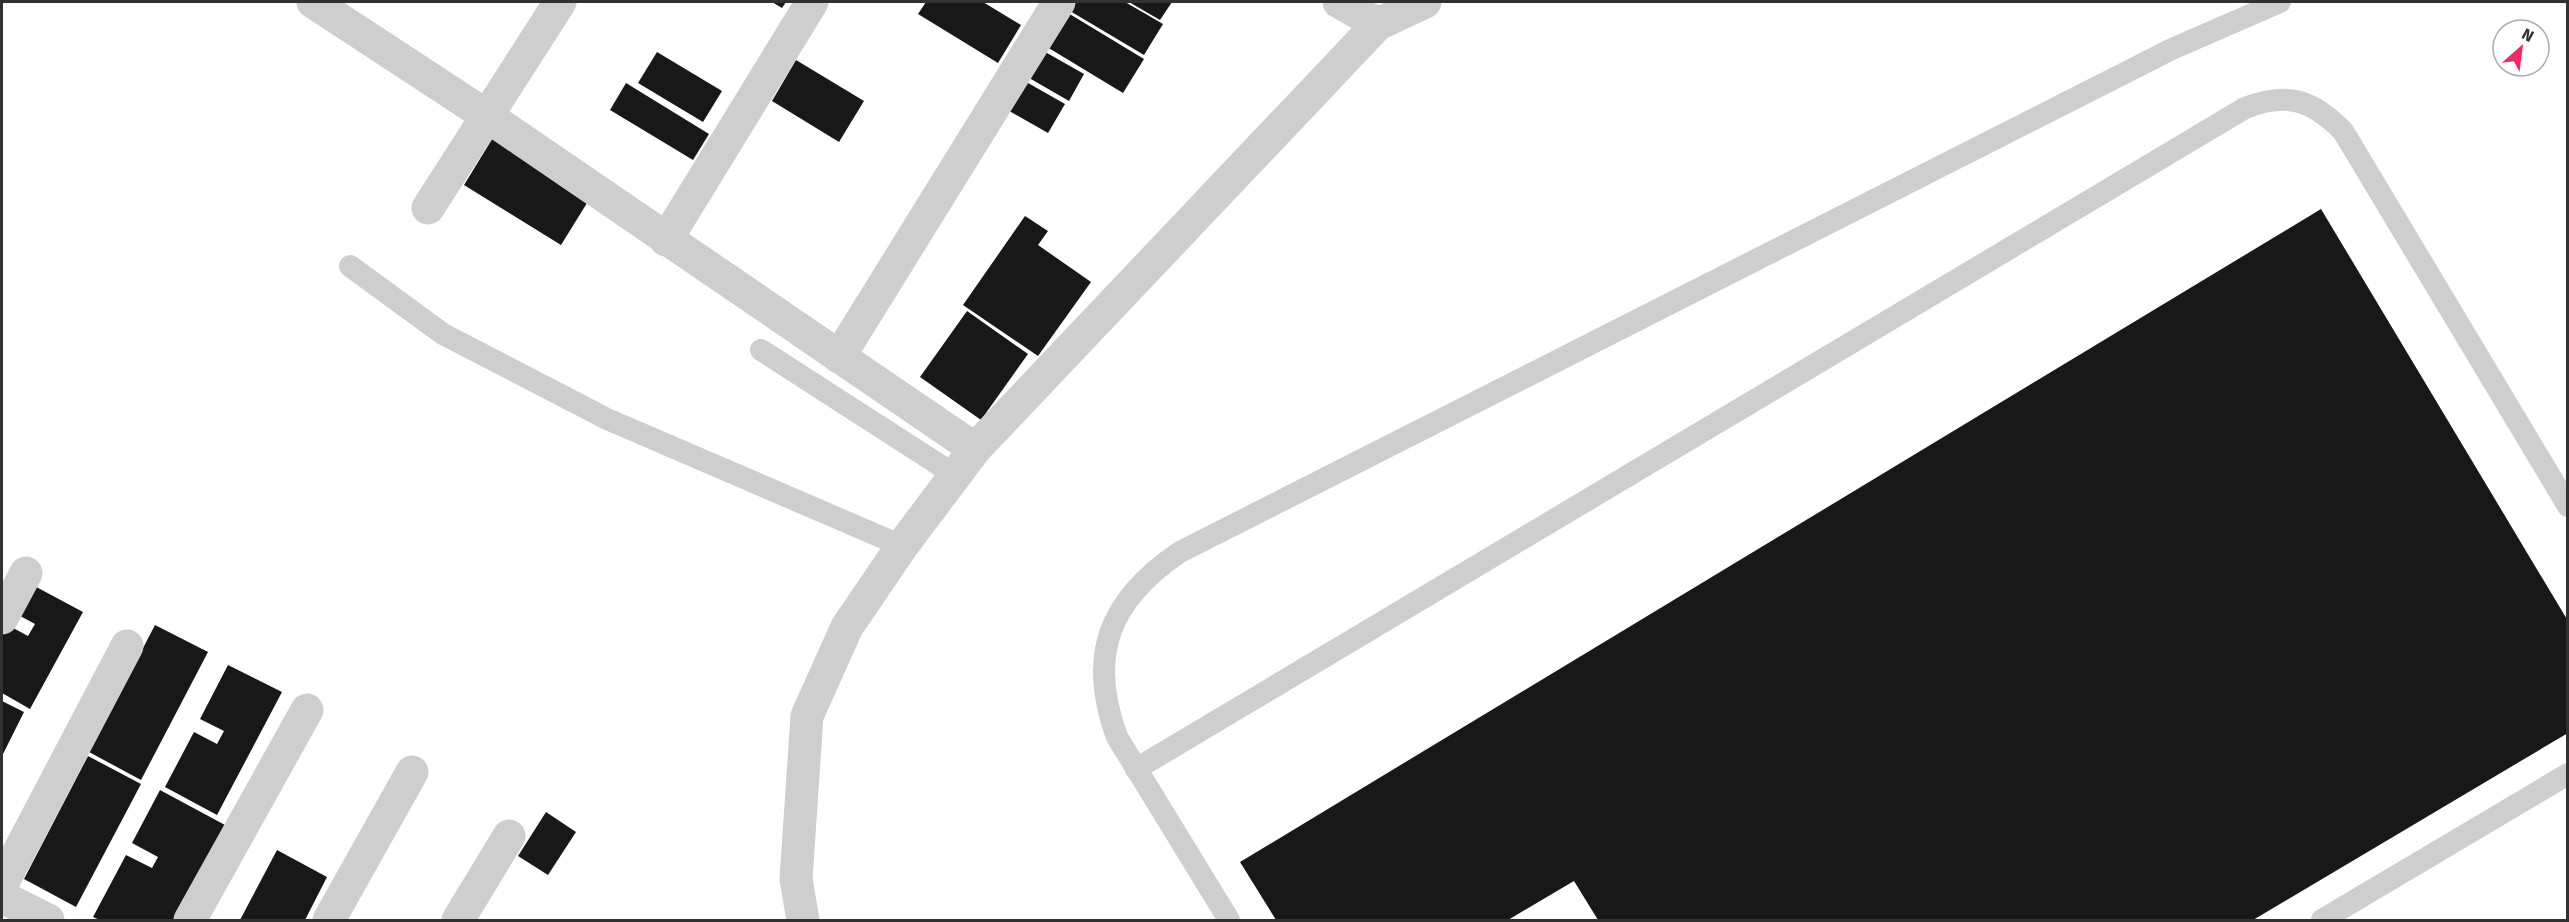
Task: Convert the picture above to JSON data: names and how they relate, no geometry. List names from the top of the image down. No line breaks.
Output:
{"north":"top right"}
